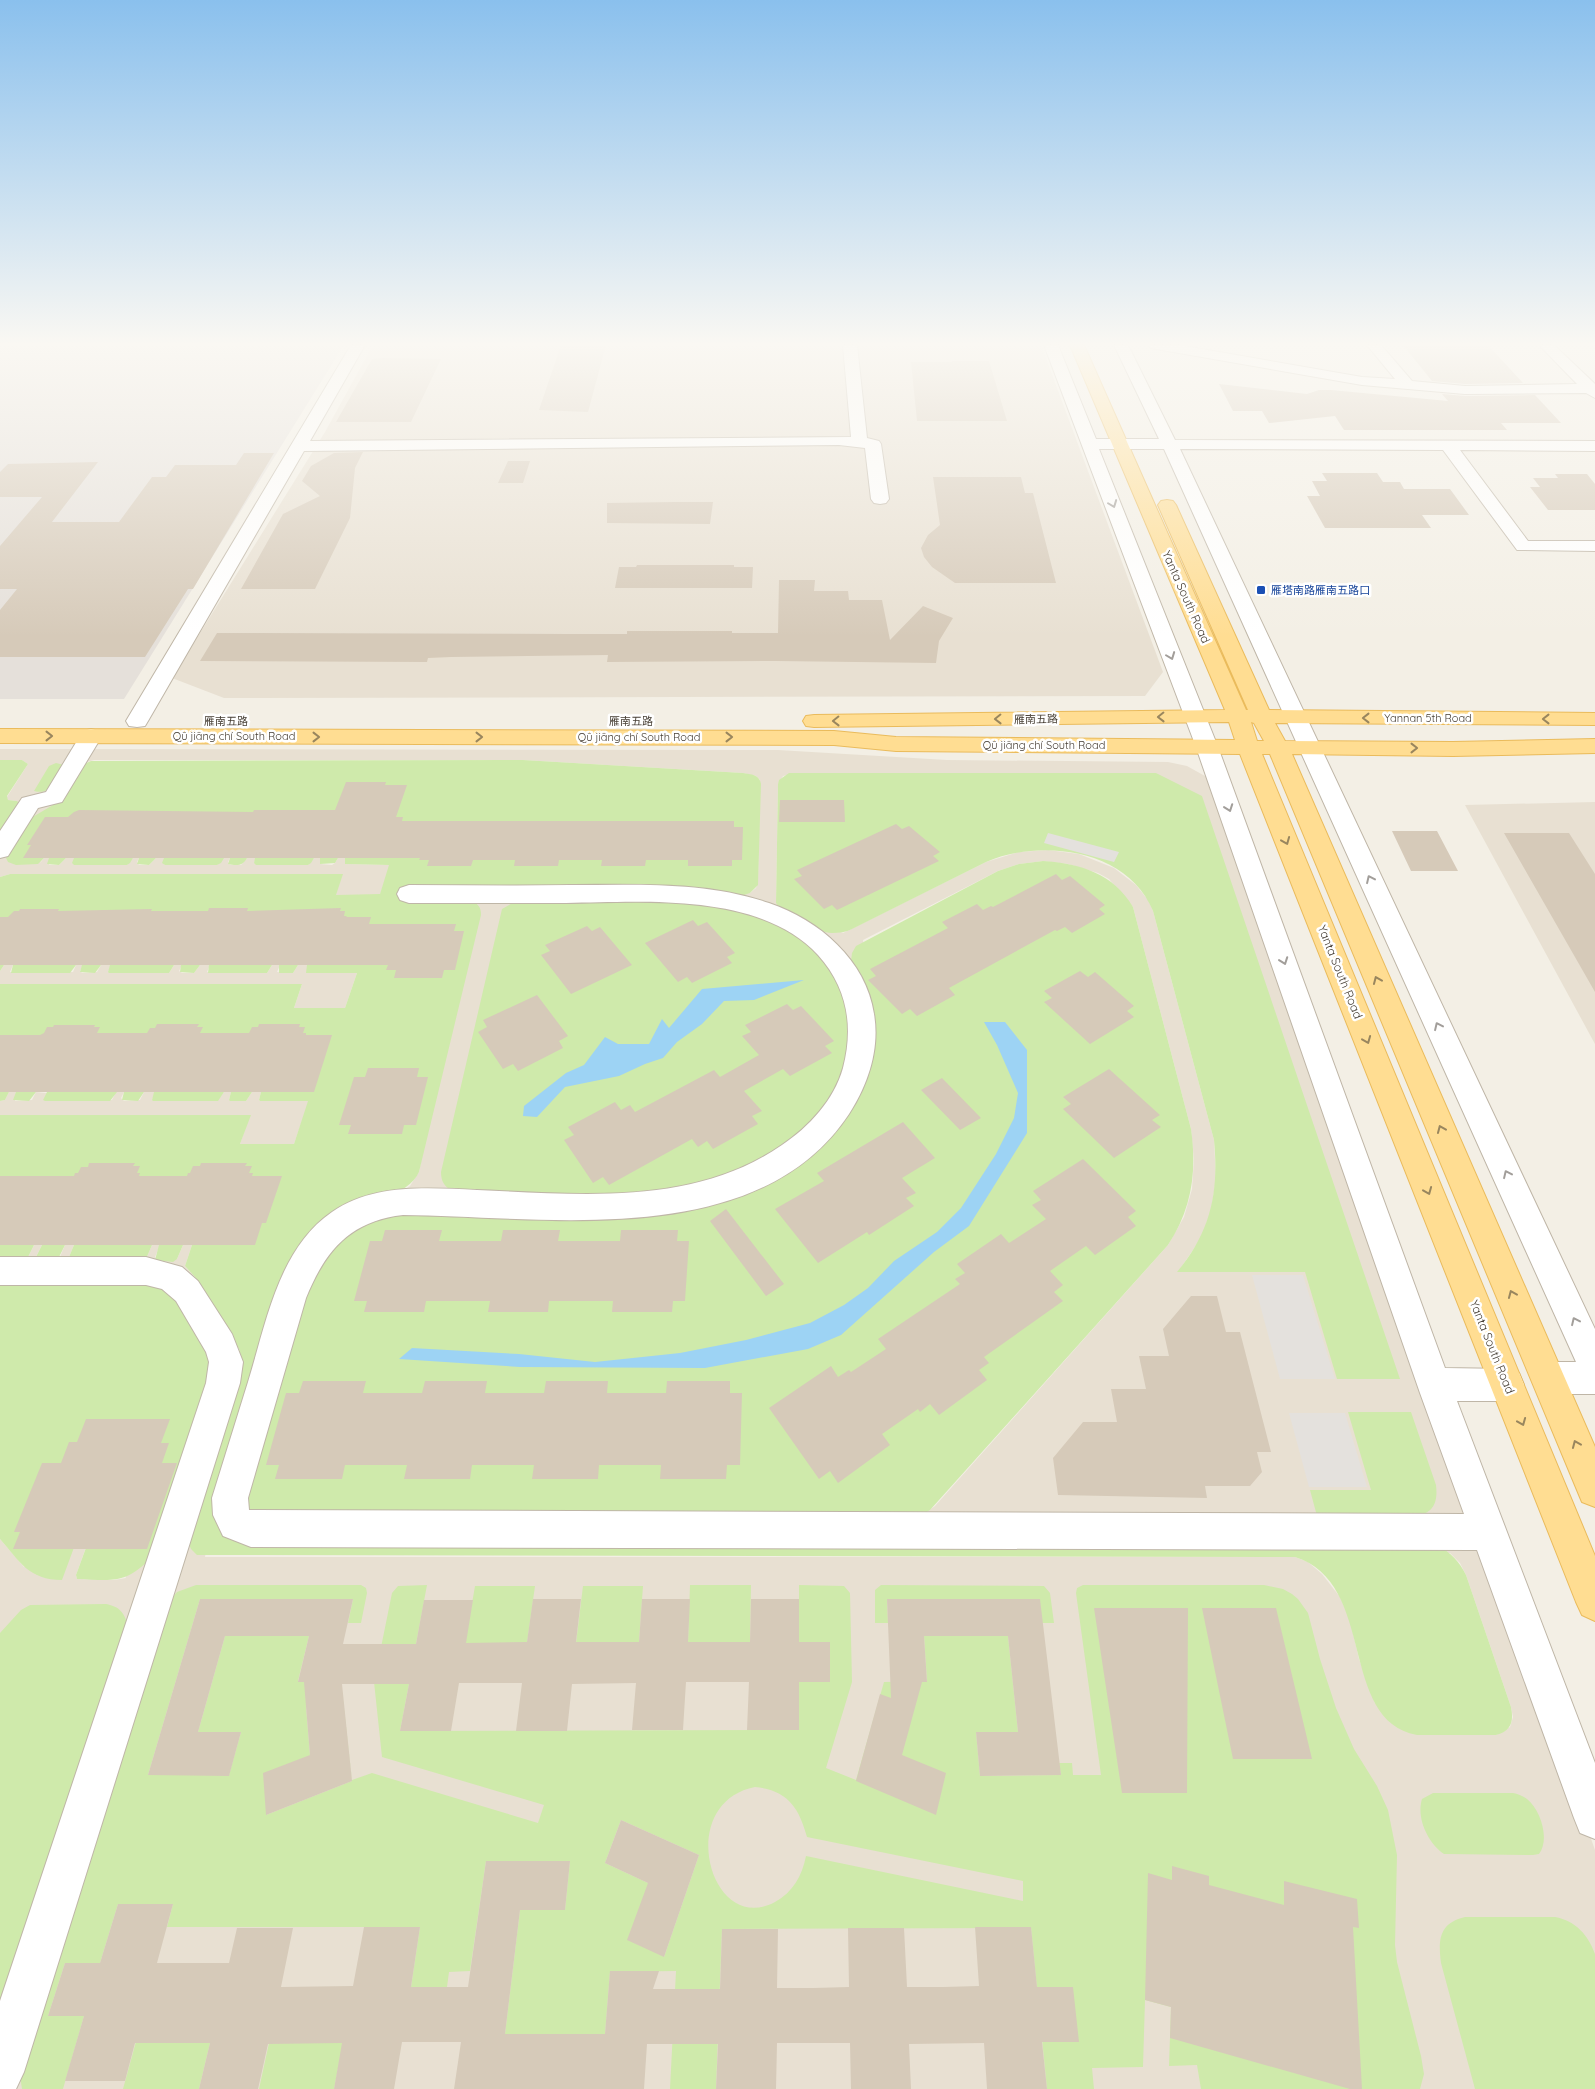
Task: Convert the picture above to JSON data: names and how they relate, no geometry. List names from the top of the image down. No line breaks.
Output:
{"streets":{"main road":["Yanta South Road","Yannan 5th Road","雁南五路","Qū jiāng chí South Road"]},"crossings":[["Yanta South Road","Yannan 5th Road"],["Yanta South Road","雁南五路"],["Yanta South Road","Qū jiāng chí South Road"],["Yannan 5th Road","雁南五路"]],"one_way":["雁南五路","Qū jiāng chí South Road"],"places":{"transit":["雁塔南路雁南五路口"]}}
